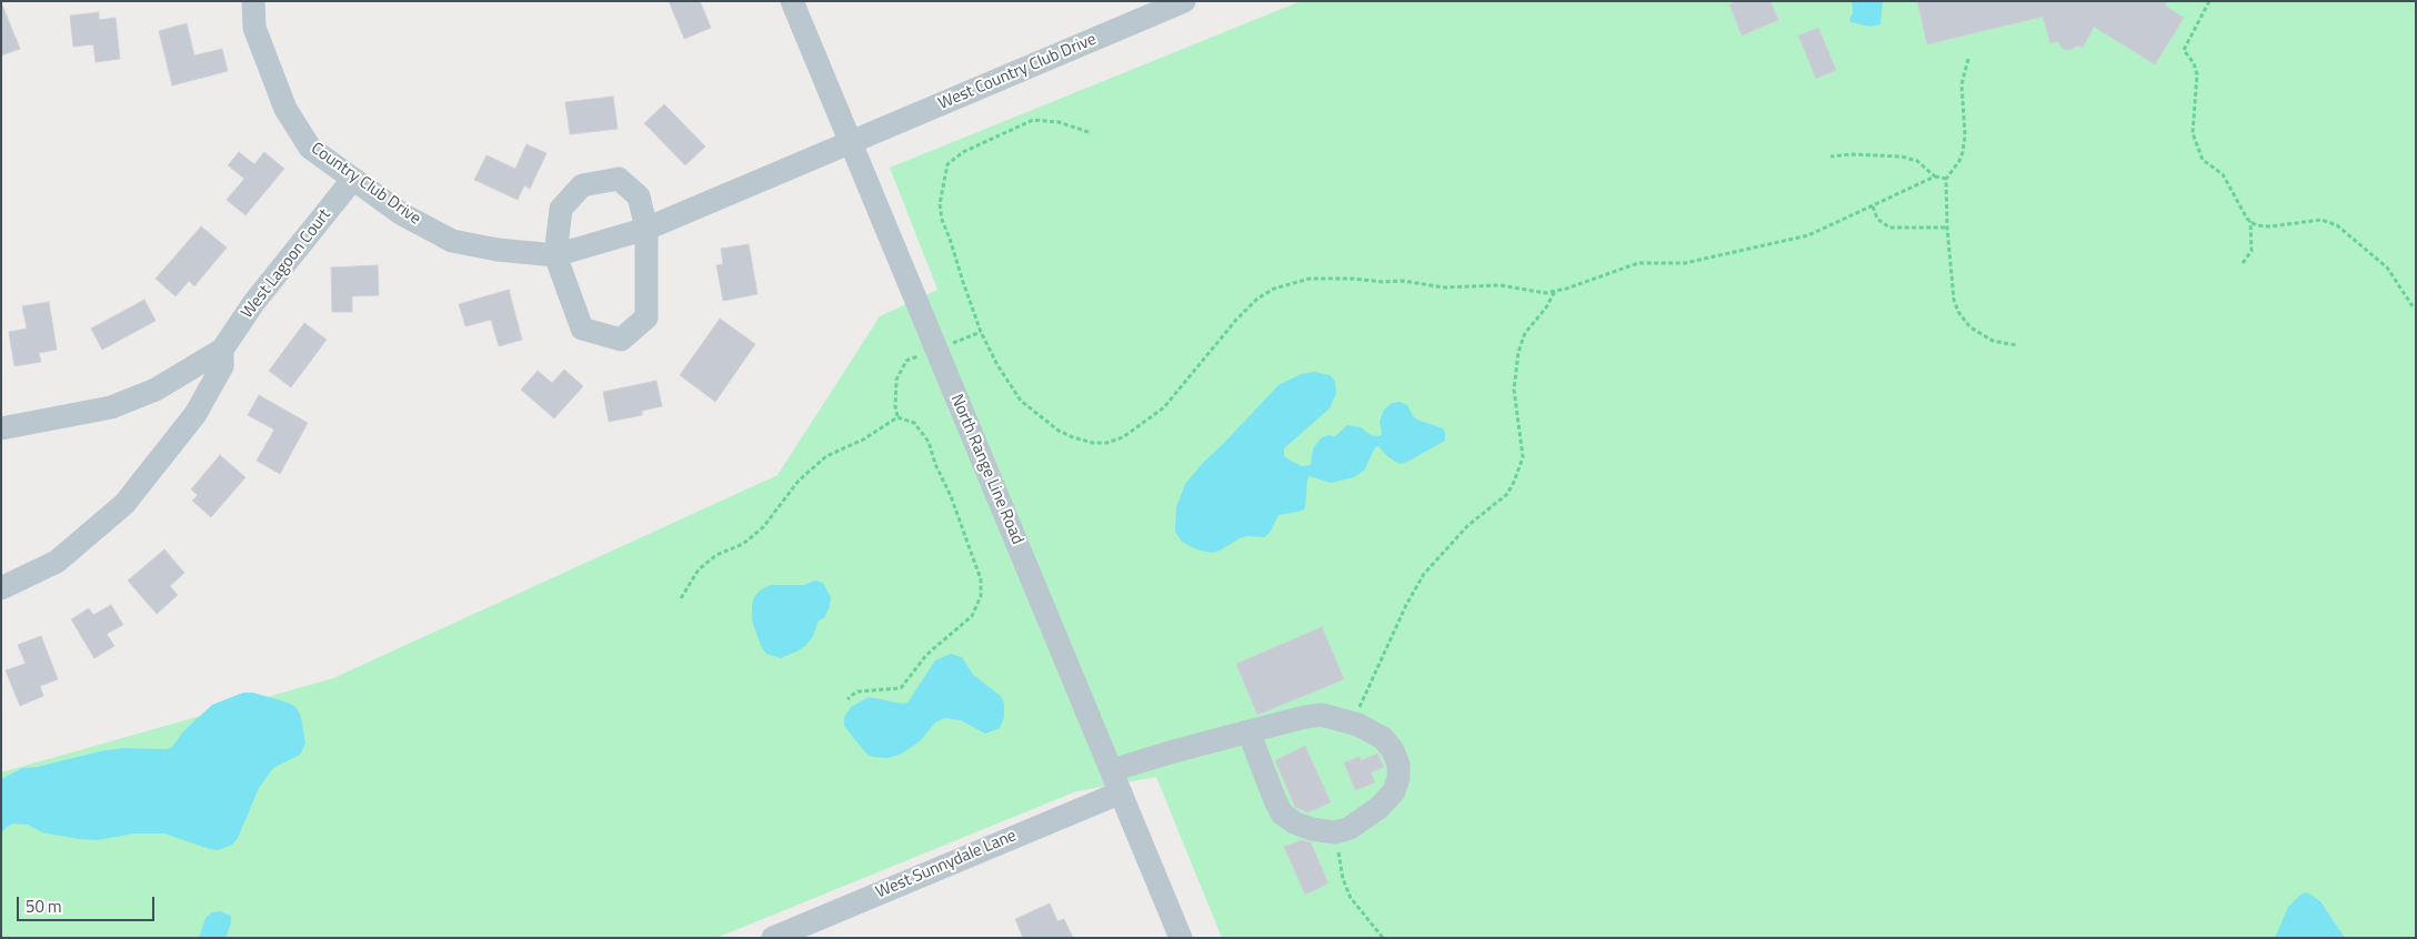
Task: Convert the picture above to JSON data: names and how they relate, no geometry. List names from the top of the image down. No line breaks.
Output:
{"streets":{"street":["West Country Club Drive","Country Club Drive","West Lagoon Court","North Range Line Road","West Sunnydale Lane"]},"crossings":[["West Country Club Drive","Country Club Drive"],["West Country Club Drive","North Range Line Road"],["Country Club Drive","West Lagoon Court"],["Country Club Drive","North Range Line Road"],["North Range Line Road","West Sunnydale Lane"]],"scale_bar":"50 m"}
